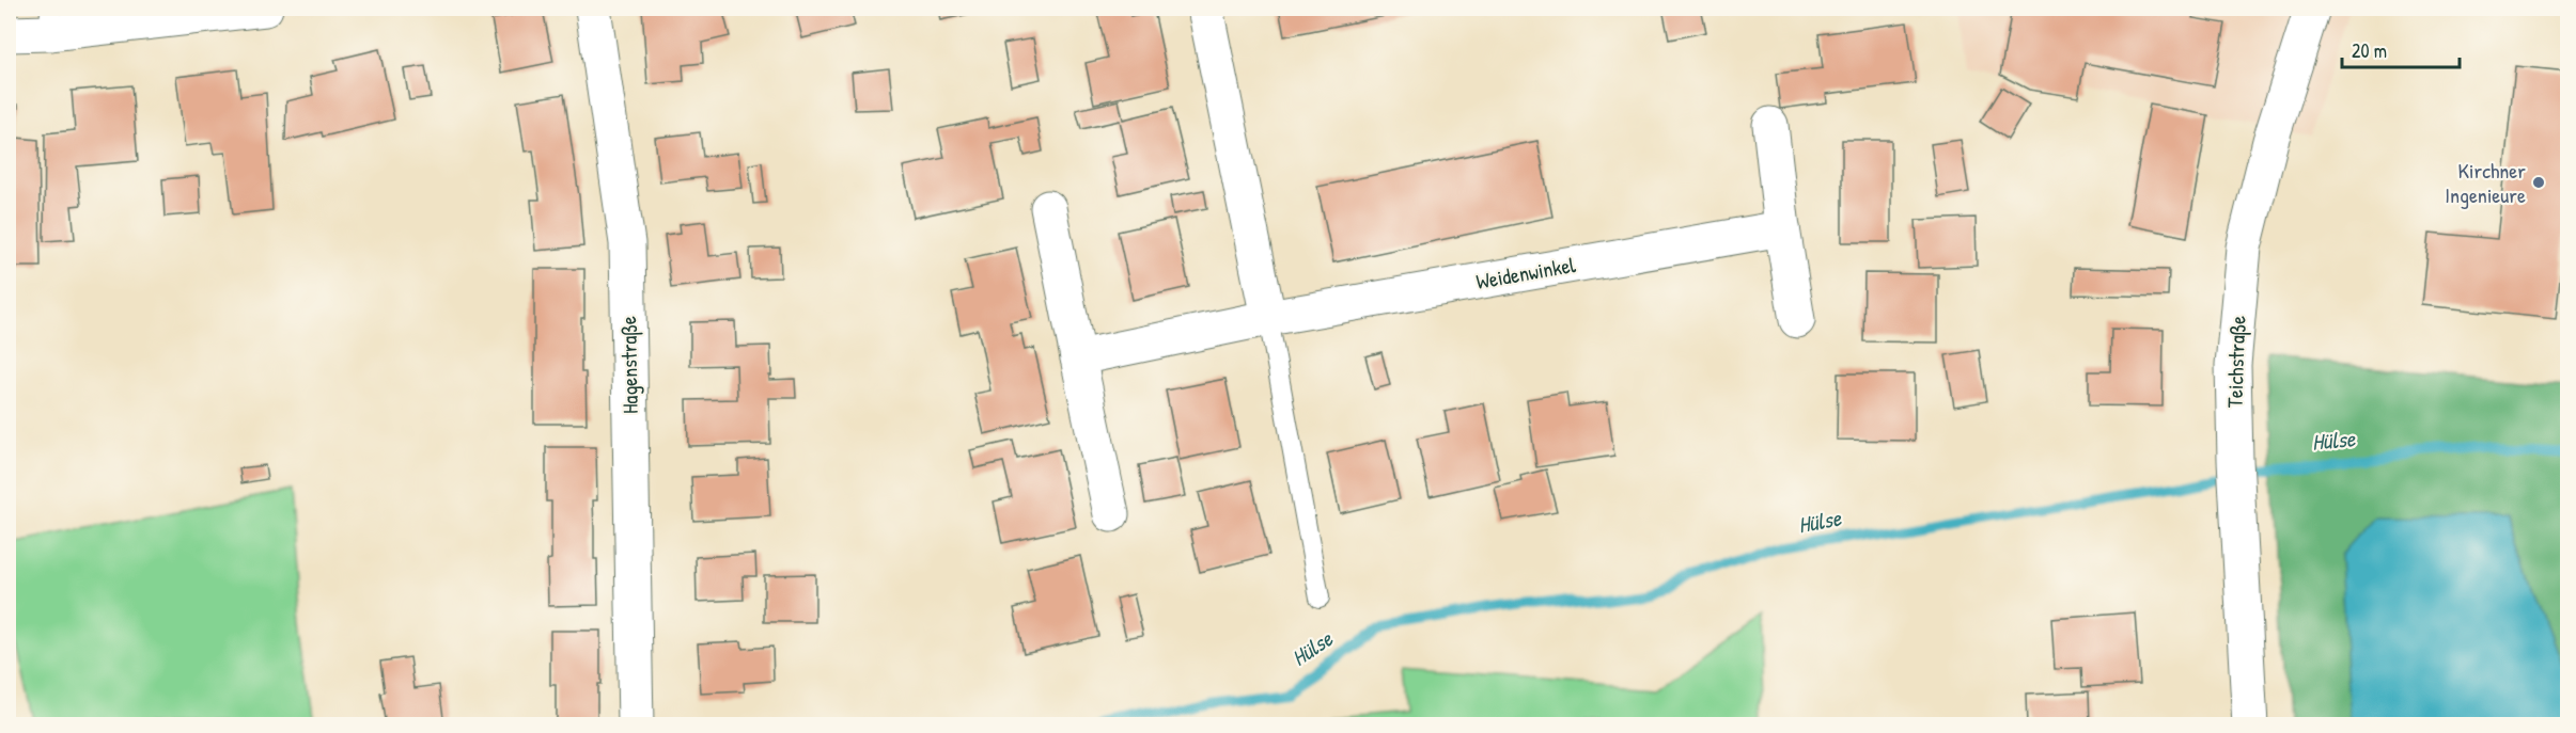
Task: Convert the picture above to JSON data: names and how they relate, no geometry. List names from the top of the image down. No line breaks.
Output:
{"streets":{"street":["Weidenwinkel","Teichstraße","Hagenstraße"]},"water":["Hülse"],"places":["Kirchner Ingenieure"],"scale_bar":"20 m"}
